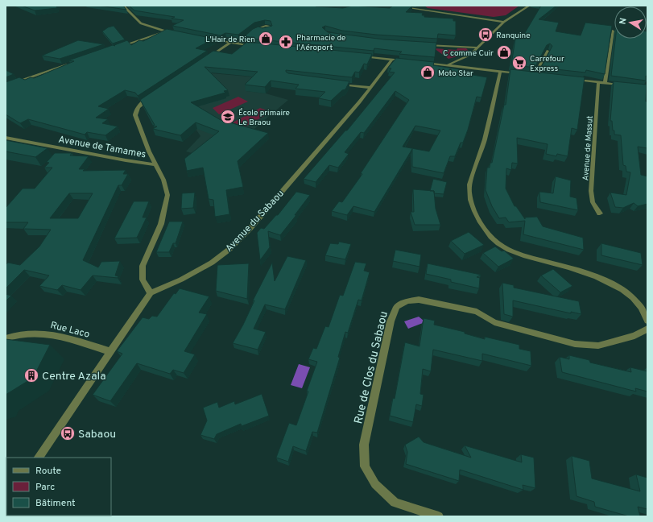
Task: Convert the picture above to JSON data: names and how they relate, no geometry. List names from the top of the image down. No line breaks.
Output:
{"streets":{"street":["Avenue de Tamames","Avenue de Massut","Avenue du Sabaou","Rue Laco","Rue de Clos du Sabaou"]},"crossings":[["Avenue de Tamames","Avenue du Sabaou"]],"places":{"bus stop":["Ranquine","Sabaou"],"shop":["L'Hair de Rien","C comme Cuir","Moto Star"],"pharmacy":["Pharmacie de l'Aéroport"],"supermarket":["Carrefour Express"],"school or university":["École primaire Le Braou"],"building":["Centre Azala"]},"legend":["Route","Parc","Bâtiment"],"north":"left"}
